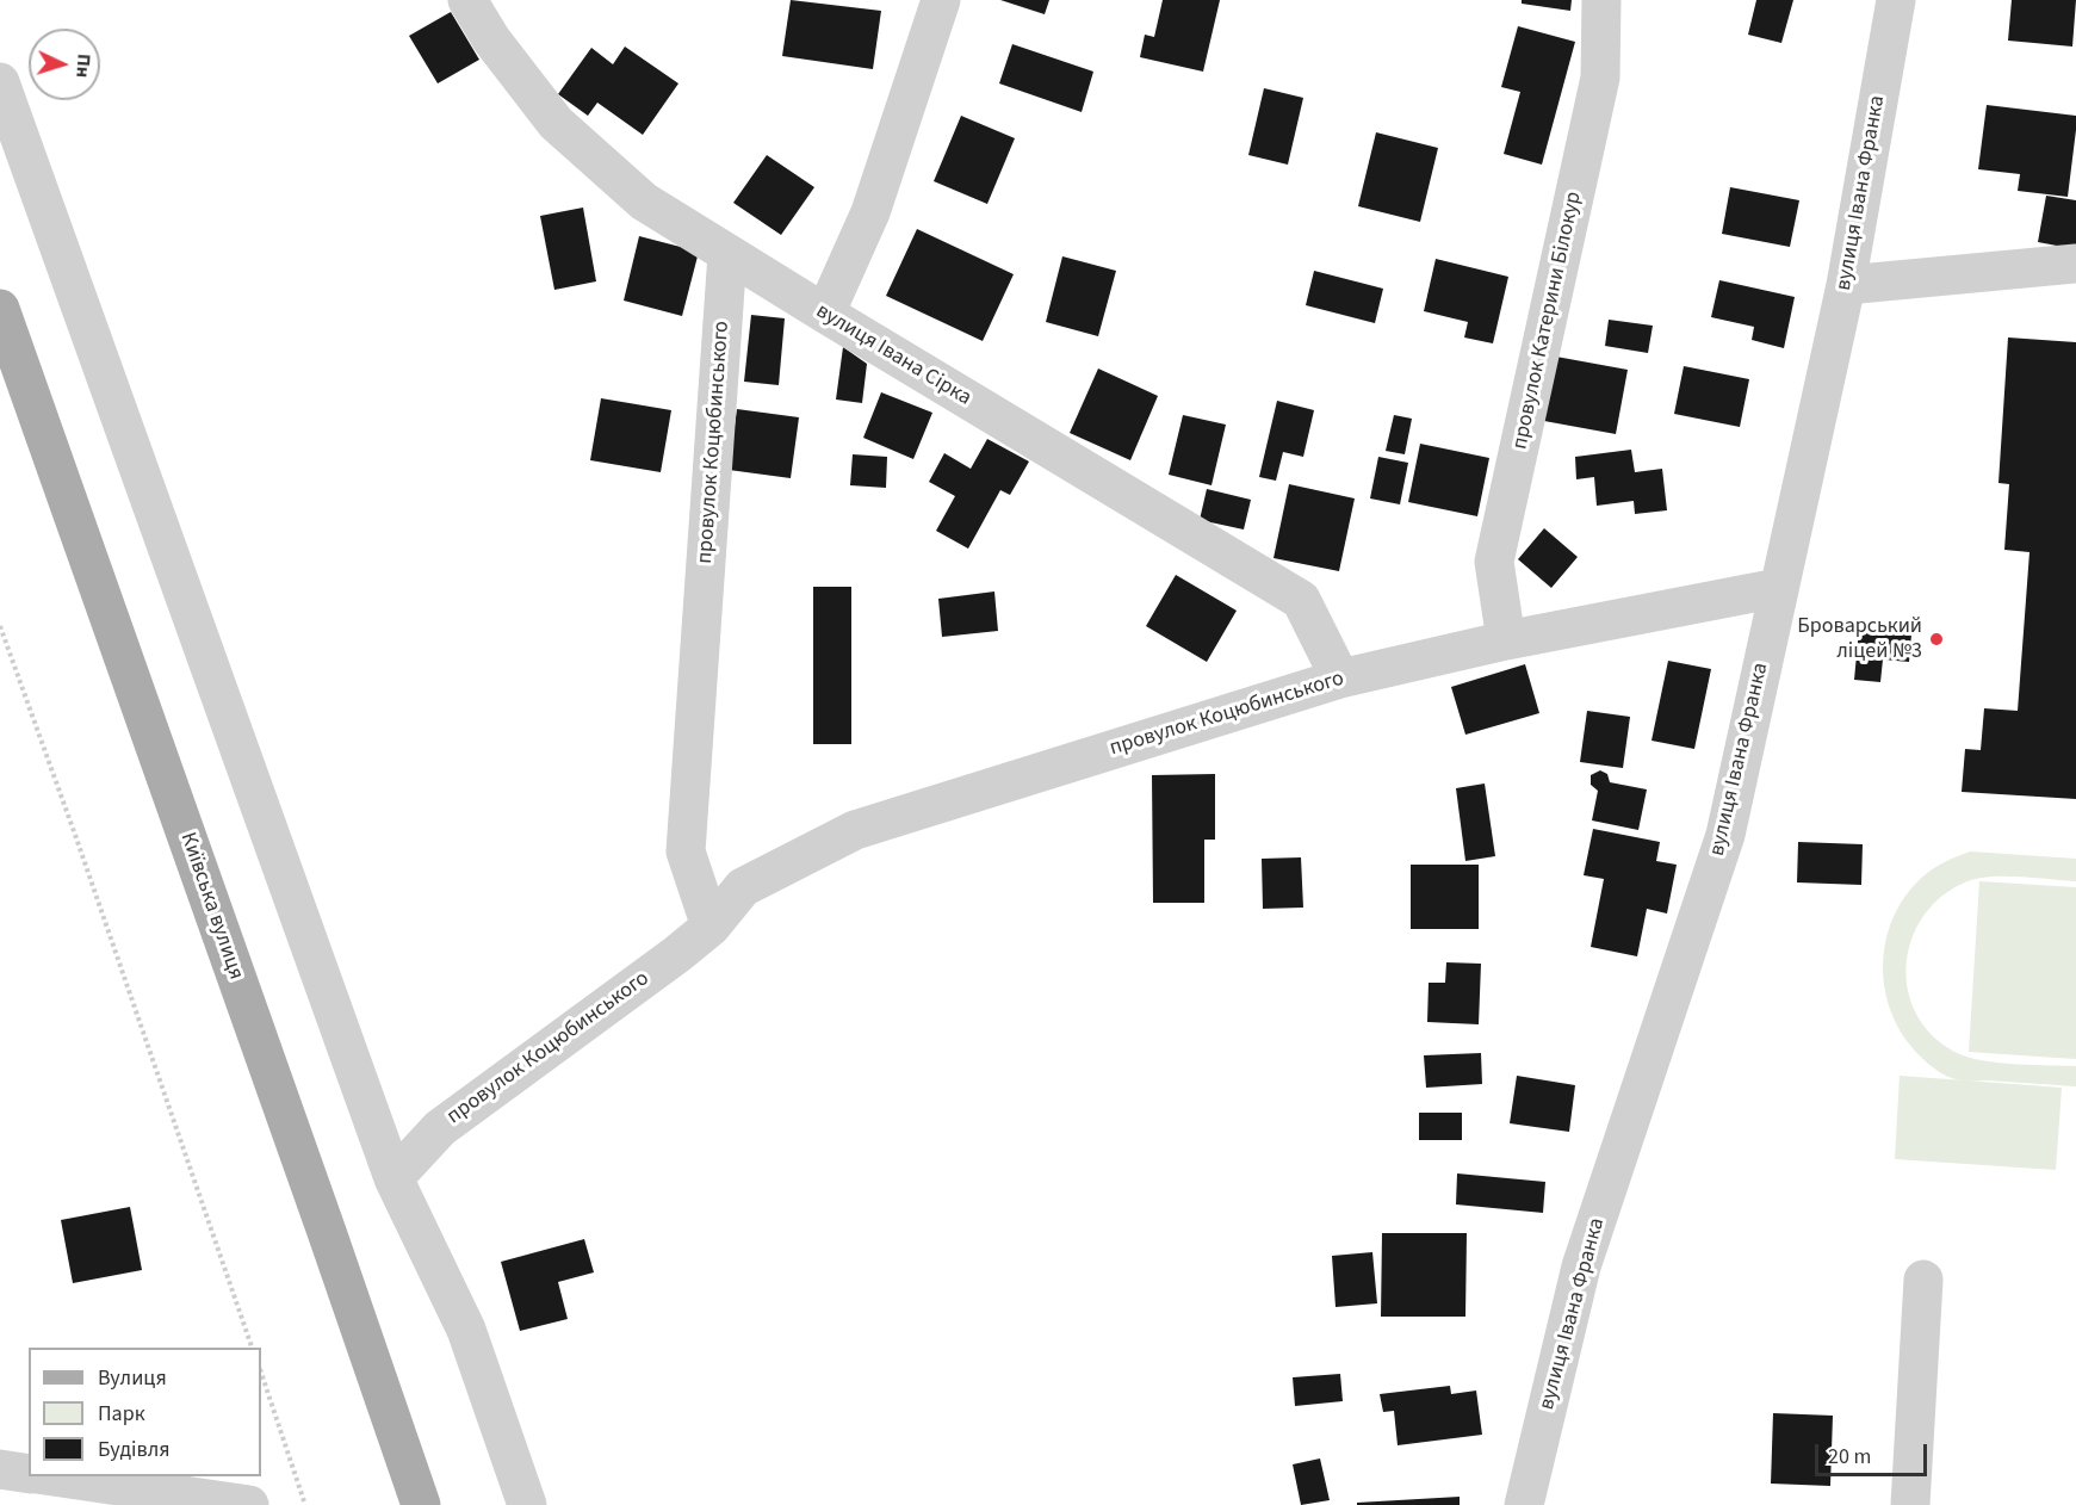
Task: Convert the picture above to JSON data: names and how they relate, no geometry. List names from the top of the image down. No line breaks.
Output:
{"streets":{"main road":["Київська вулиця"],"street":["вулиця Івана Франка","провулок Катерини Білокур","вулиця Івана Сірка","провулок Коцюбинського"]},"crossings":[["вулиця Івана Франка","провулок Коцюбинського"],["провулок Катерини Білокур","провулок Коцюбинського"],["вулиця Івана Сірка","провулок Коцюбинського"]],"places":["Броварський ліцей №3"],"legend":["Вулиця","Парк","Будівля"],"scale_bar":"20 m","north":"right"}
